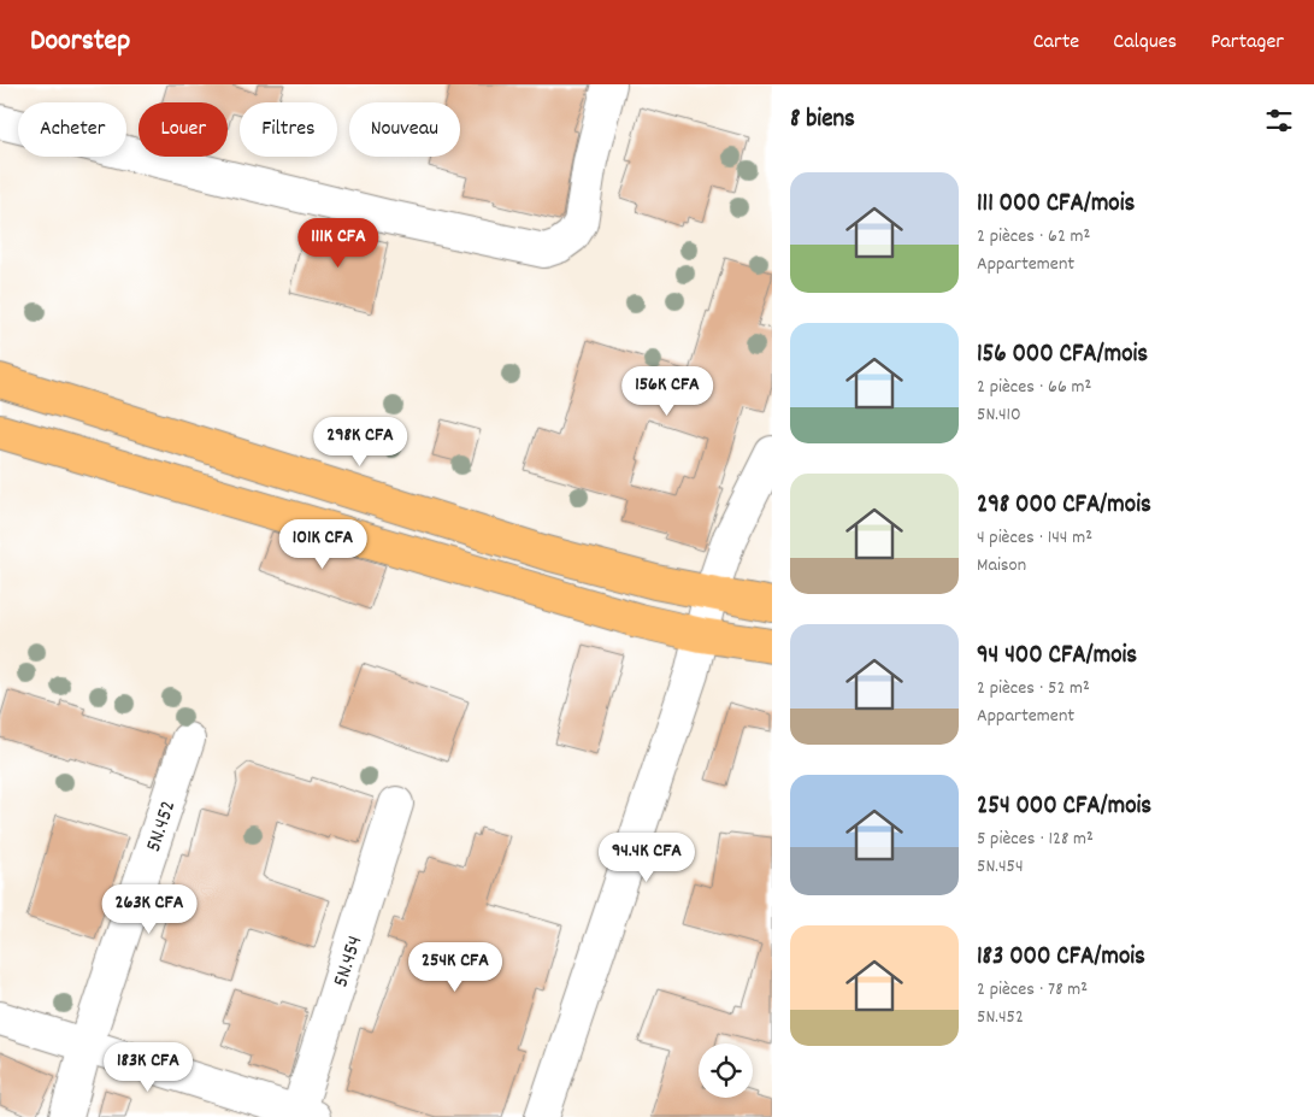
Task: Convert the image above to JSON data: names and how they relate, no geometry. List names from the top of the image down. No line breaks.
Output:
{"streets":{"street":["5N.452","5N.454"]},"page":{"header":"Doorstep","nav":["Carte","Calques","Partager"],"heading":"8 biens","chip":["Acheter","Louer","Filtres","Nouveau"],"list":[{"name":"111 000 CFA/mois","note":"2 pièces · 62 m² · Appartement"},{"name":"156 000 CFA/mois","note":"2 pièces · 66 m² · 5N.410"},{"name":"298 000 CFA/mois","note":"4 pièces · 144 m² · Maison"},{"name":"94 400 CFA/mois","note":"2 pièces · 52 m² · Appartement"},{"name":"254 000 CFA/mois","note":"5 pièces · 128 m² · 5N.454"},{"name":"183 000 CFA/mois","note":"2 pièces · 78 m² · 5N.452"}],"price":["111K CFA","156K CFA","298K CFA","101K CFA","94.4K CFA","263K CFA","254K CFA","183K CFA"]}}
